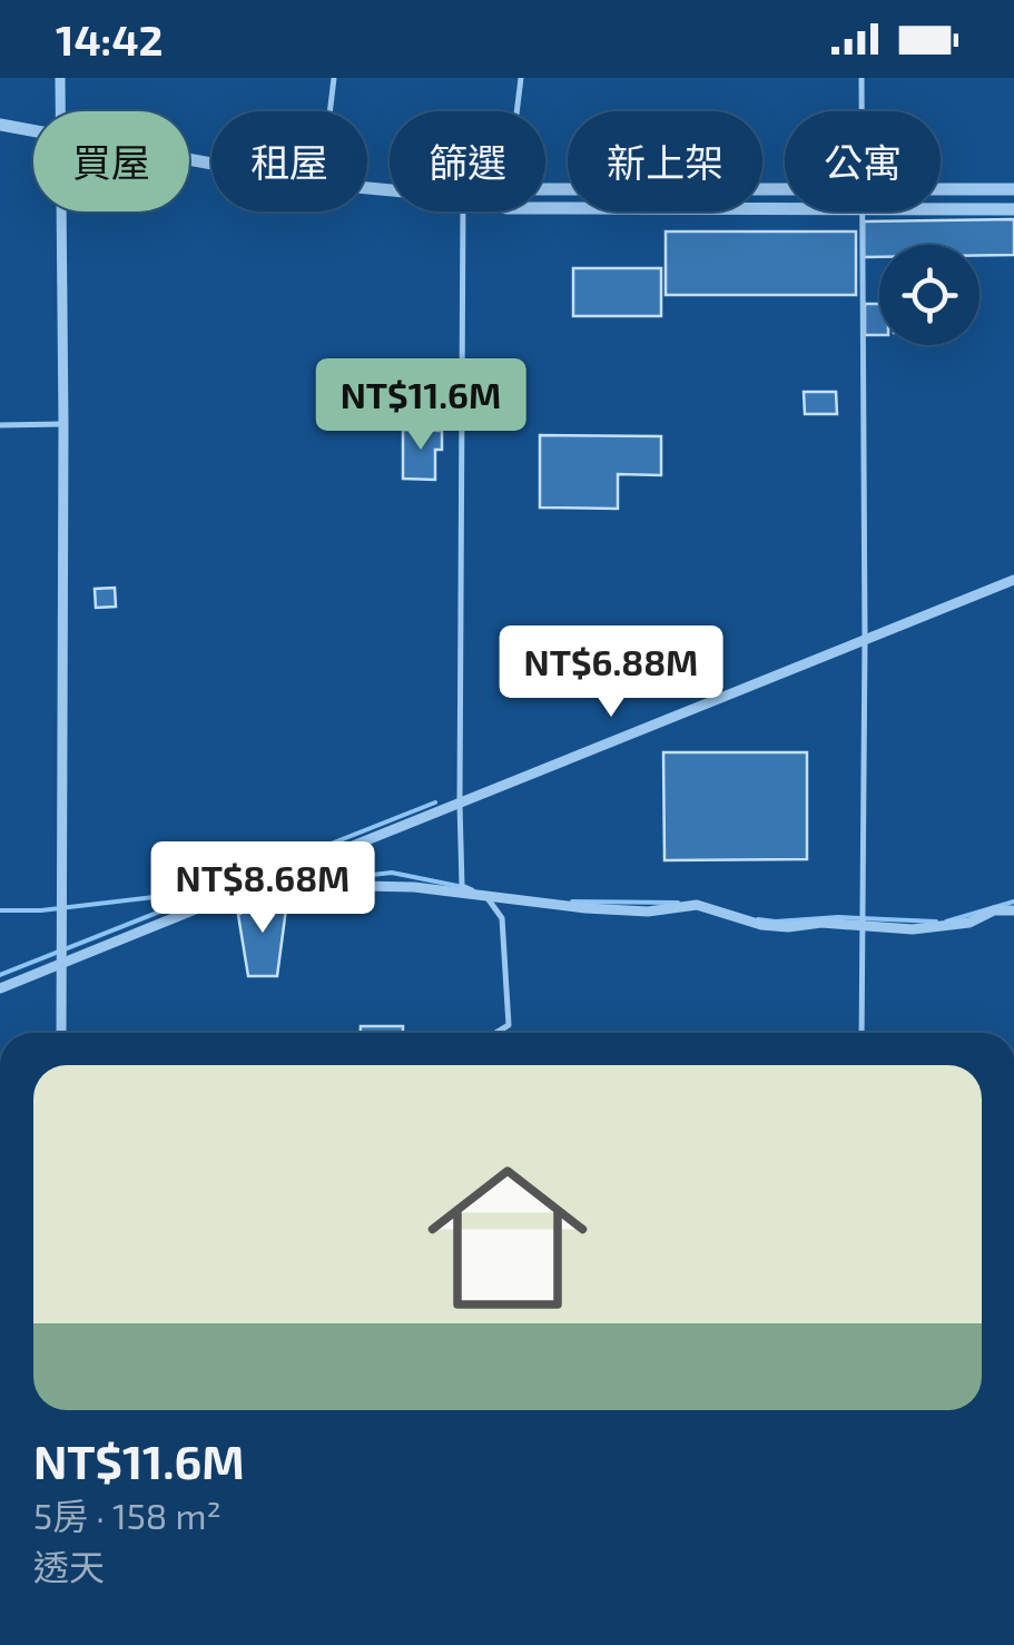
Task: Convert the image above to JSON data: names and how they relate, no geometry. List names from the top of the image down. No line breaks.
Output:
{"page":{"status":"14:42","chip":["買屋","租屋","篩選","新上架","公寓"],"price":["NT$11.6M","NT$6.88M","NT$8.68M"],"list":[{"name":"NT$11.6M","note":"5房 · 158 m² · 透天"}]}}
